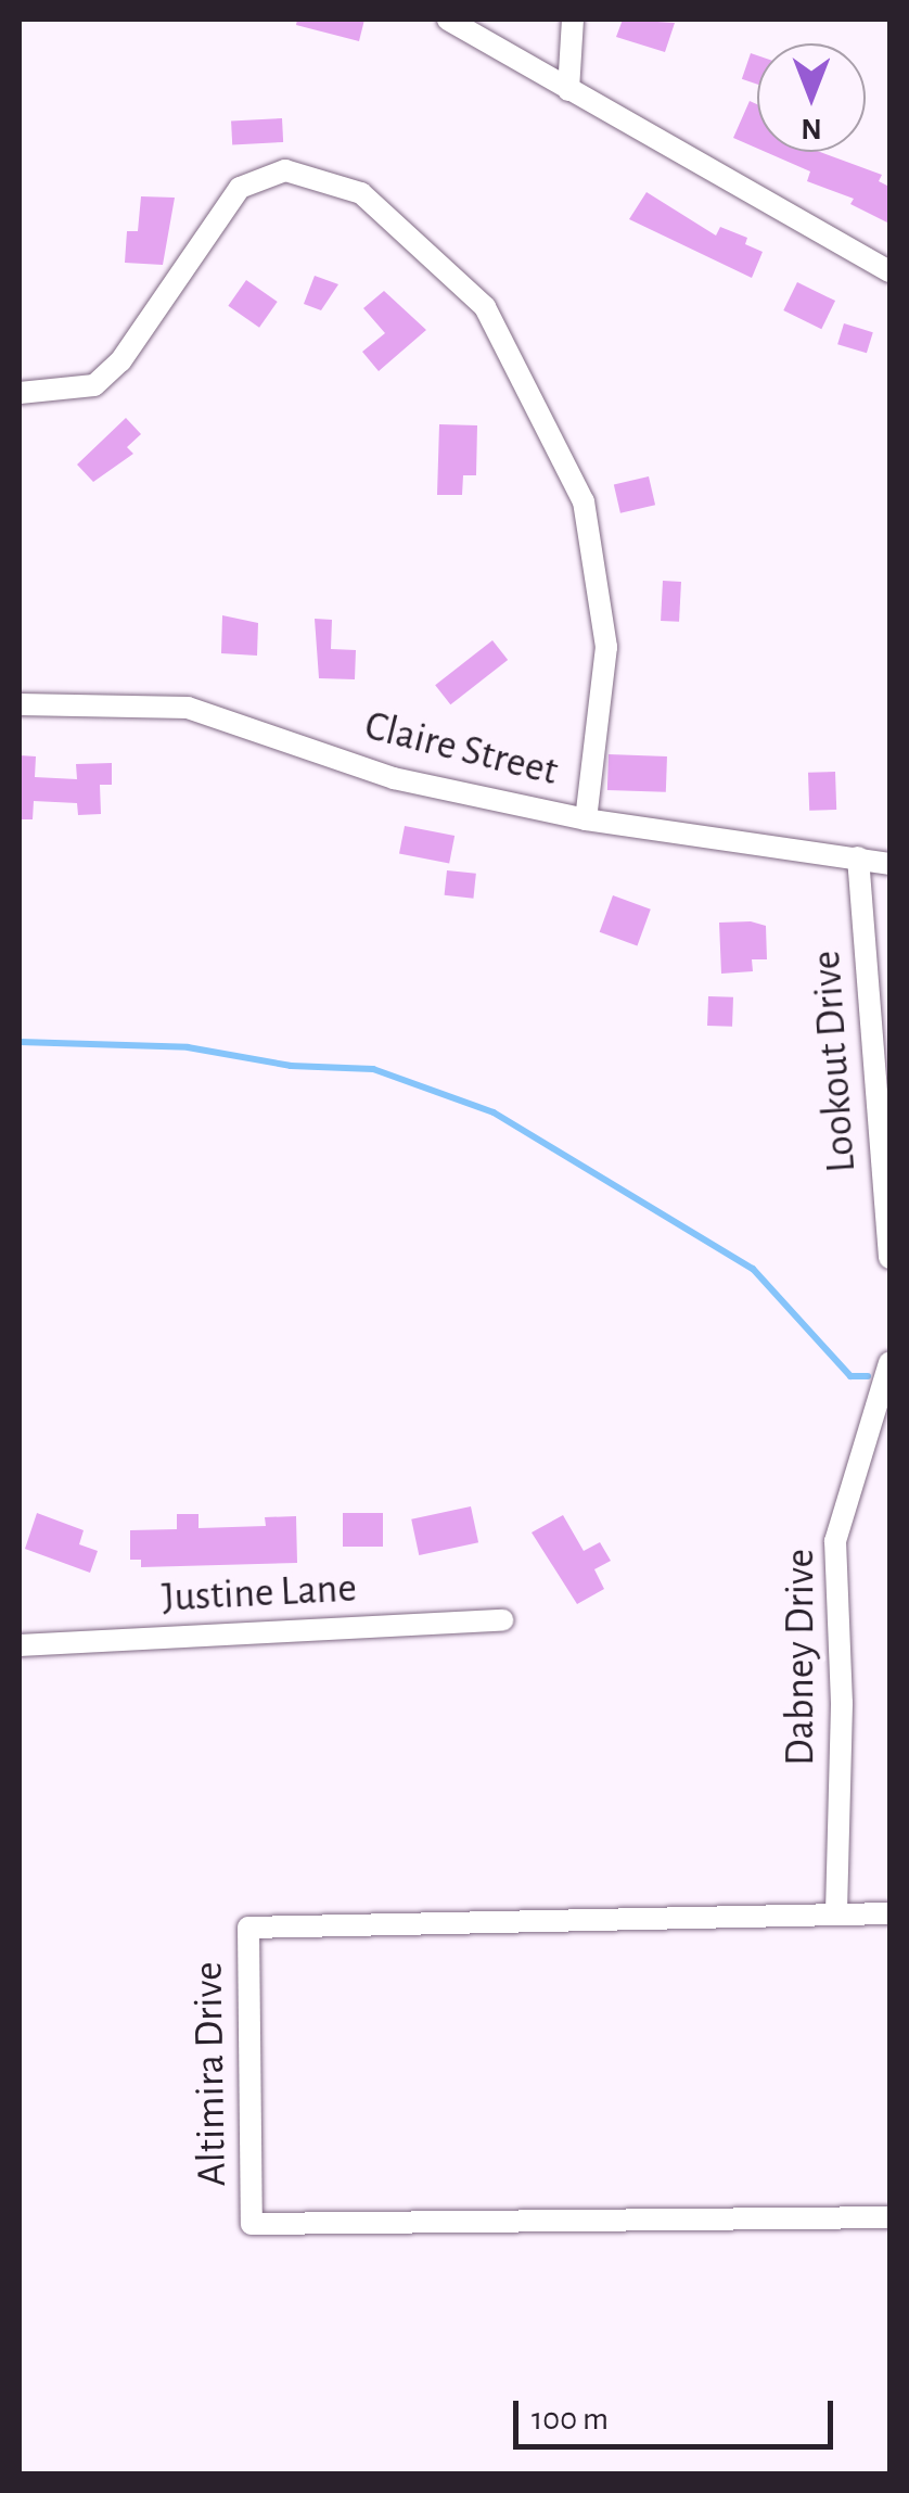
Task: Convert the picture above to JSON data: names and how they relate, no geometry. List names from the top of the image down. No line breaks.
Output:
{"streets":{"street":["Claire Street","Lookout Drive","Justine Lane","Dabney Drive","Altimira Drive"]},"crossings":[["Claire Street","Lookout Drive"],["Dabney Drive","Altimira Drive"]],"scale_bar":"100 m","north":"bottom"}
